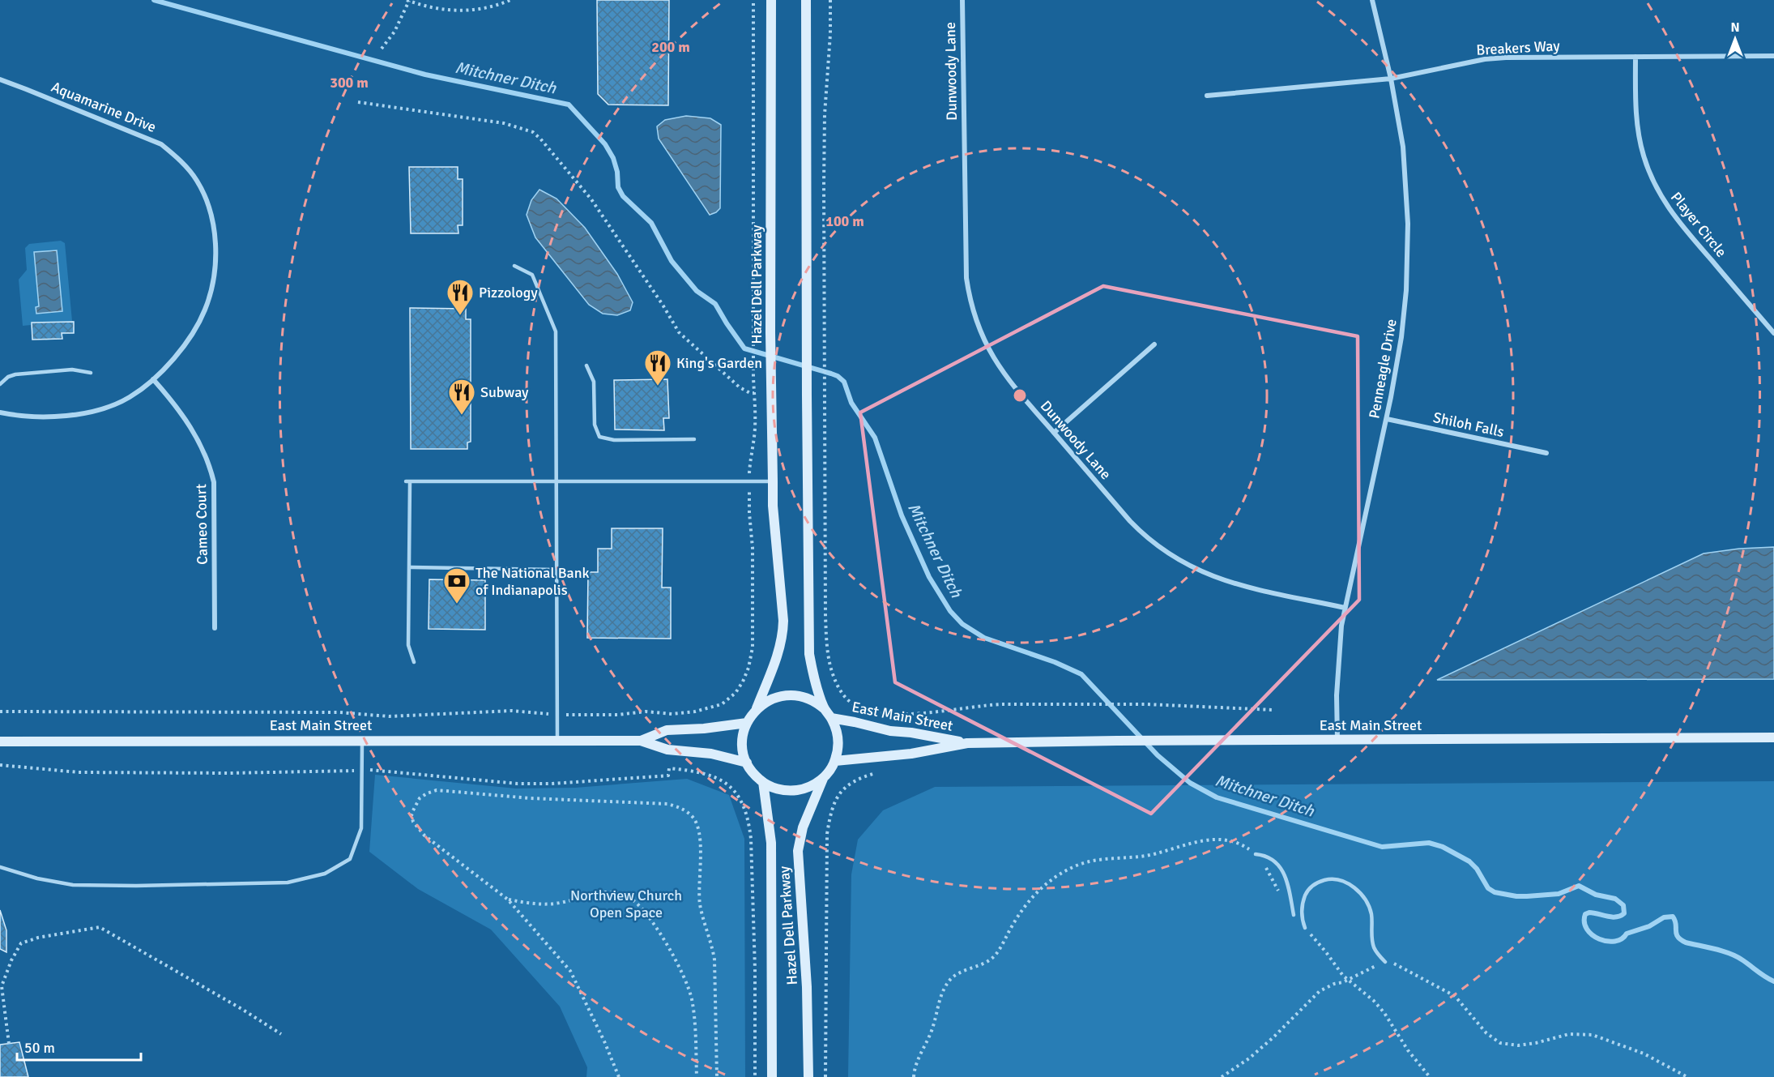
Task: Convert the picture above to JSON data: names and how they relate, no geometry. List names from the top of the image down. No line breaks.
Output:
{"streets":{"main road":["Hazel Dell Parkway","East Main Street"],"street":["Breakers Way","Dunwoody Lane","Aquamarine Drive","Player Circle","Penneagle Drive","Shiloh Falls","Cameo Court"]},"crossings":[["Breakers Way","Player Circle"],["Breakers Way","Penneagle Drive"],["Dunwoody Lane","Penneagle Drive"],["Aquamarine Drive","Cameo Court"],["Hazel Dell Parkway","East Main Street"],["Penneagle Drive","Shiloh Falls"],["Penneagle Drive","East Main Street"]],"water":["Mitchner Ditch"],"parks":["Northview Church Open Space"],"places":{"restaurant":["Pizzology","King's Garden","Subway"],"bank":["The National Bank of Indianapolis"]},"scale_bar":"50 m","north":"top","rings":["200 m","300 m","100 m"]}
